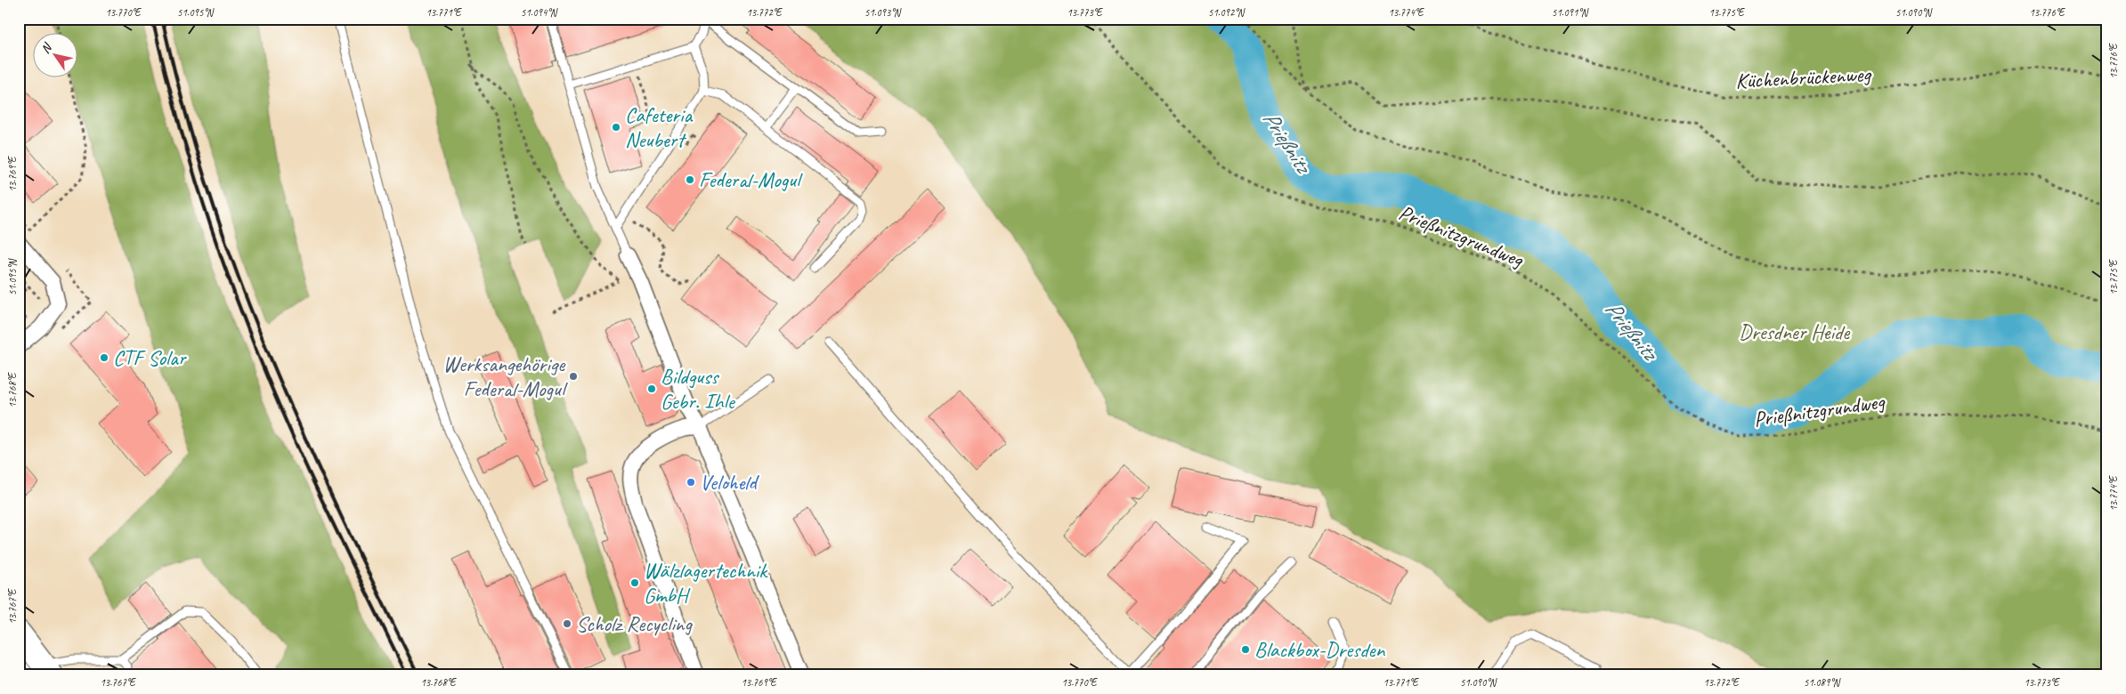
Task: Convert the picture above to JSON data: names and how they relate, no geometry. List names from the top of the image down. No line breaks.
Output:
{"streets":{"path":["Küchenbrückenweg","Prießnitzgrundweg"]},"water":["Prießnitz"],"parks":["Dresdner Heide"],"places":["Cafeteria Neubert","Federal-Mogul","CTF Solar","Werksangehörige Federal-Mogul","Bildguss Gebr. Ihle","Veloheld","Wälzlagertechnik GmbH","Scholz Recycling","Blackbox-Dresden"],"north":"top left","coordinates":["13.770°E","51.095°N","13.771°E","51.094°N","13.772°E","51.093°N","13.773°E","51.092°N","13.774°E","51.091°N","13.775°E","51.090°N","13.776°E","13.769°E","13.768°E","13.767°E","51.089°N"]}
